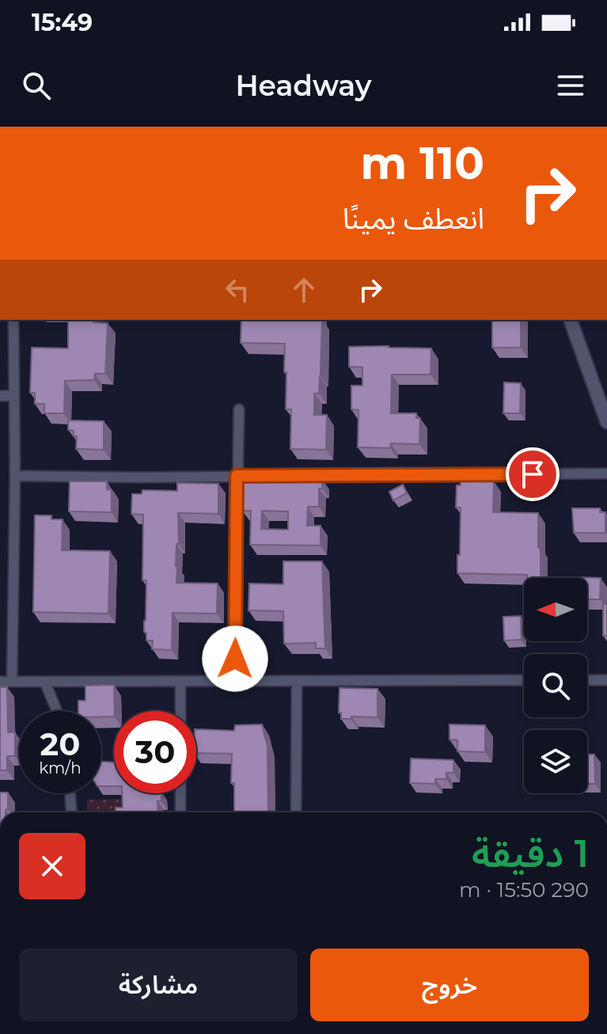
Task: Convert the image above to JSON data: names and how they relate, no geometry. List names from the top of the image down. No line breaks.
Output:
{"north":"left","page":{"status":"15:49","header":"Headway","turn":["110 m","انعطف يمينًا"],"speed":"20 km/h","limit":"30","heading":["1 دقيقة","290 m · 15:50"],"buttons":["خروج","مشاركة"]}}
